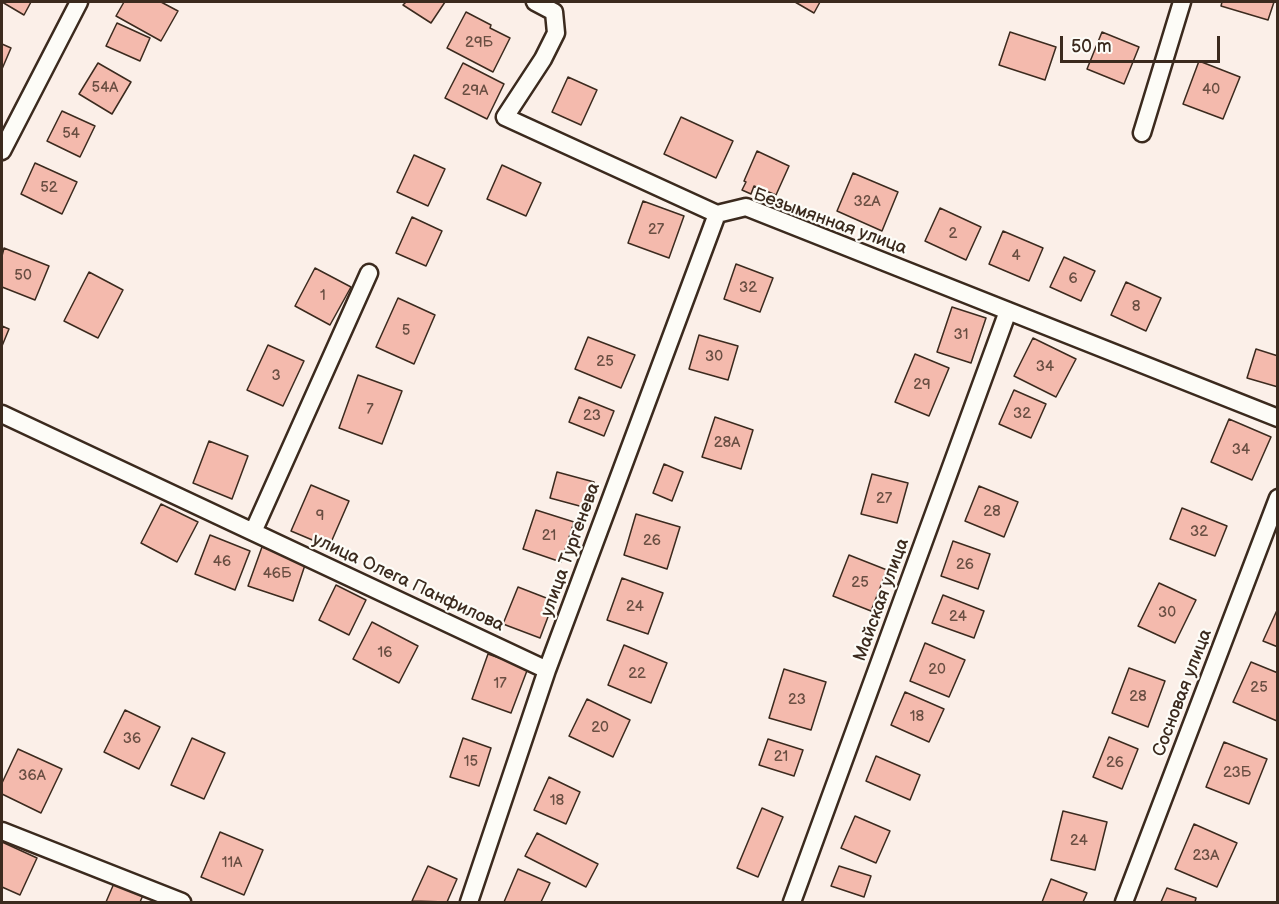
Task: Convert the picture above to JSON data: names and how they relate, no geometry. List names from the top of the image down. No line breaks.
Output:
{"streets":{"street":["Безымянная улица","улица Тургенева","улица Олега Панфилова","Майская улица","Сосновая улица"]},"crossings":[["Безымянная улица","улица Тургенева"],["Безымянная улица","Майская улица"],["улица Тургенева","улица Олега Панфилова"]],"house_numbers":["29Б","54А","40","29А","54","52","32А","27","2","4","50","6","32","1","8","5","31","30","25","34","3","29","7","32","23","28А","34","27","28","9","32","21","26","46","26","46Б","25","24","30","24","16","20","22","17","25","28","23","18","20","36","21","15","26","23Б","36А","18","24","23А","11А"],"scale_bar":"50 m"}
